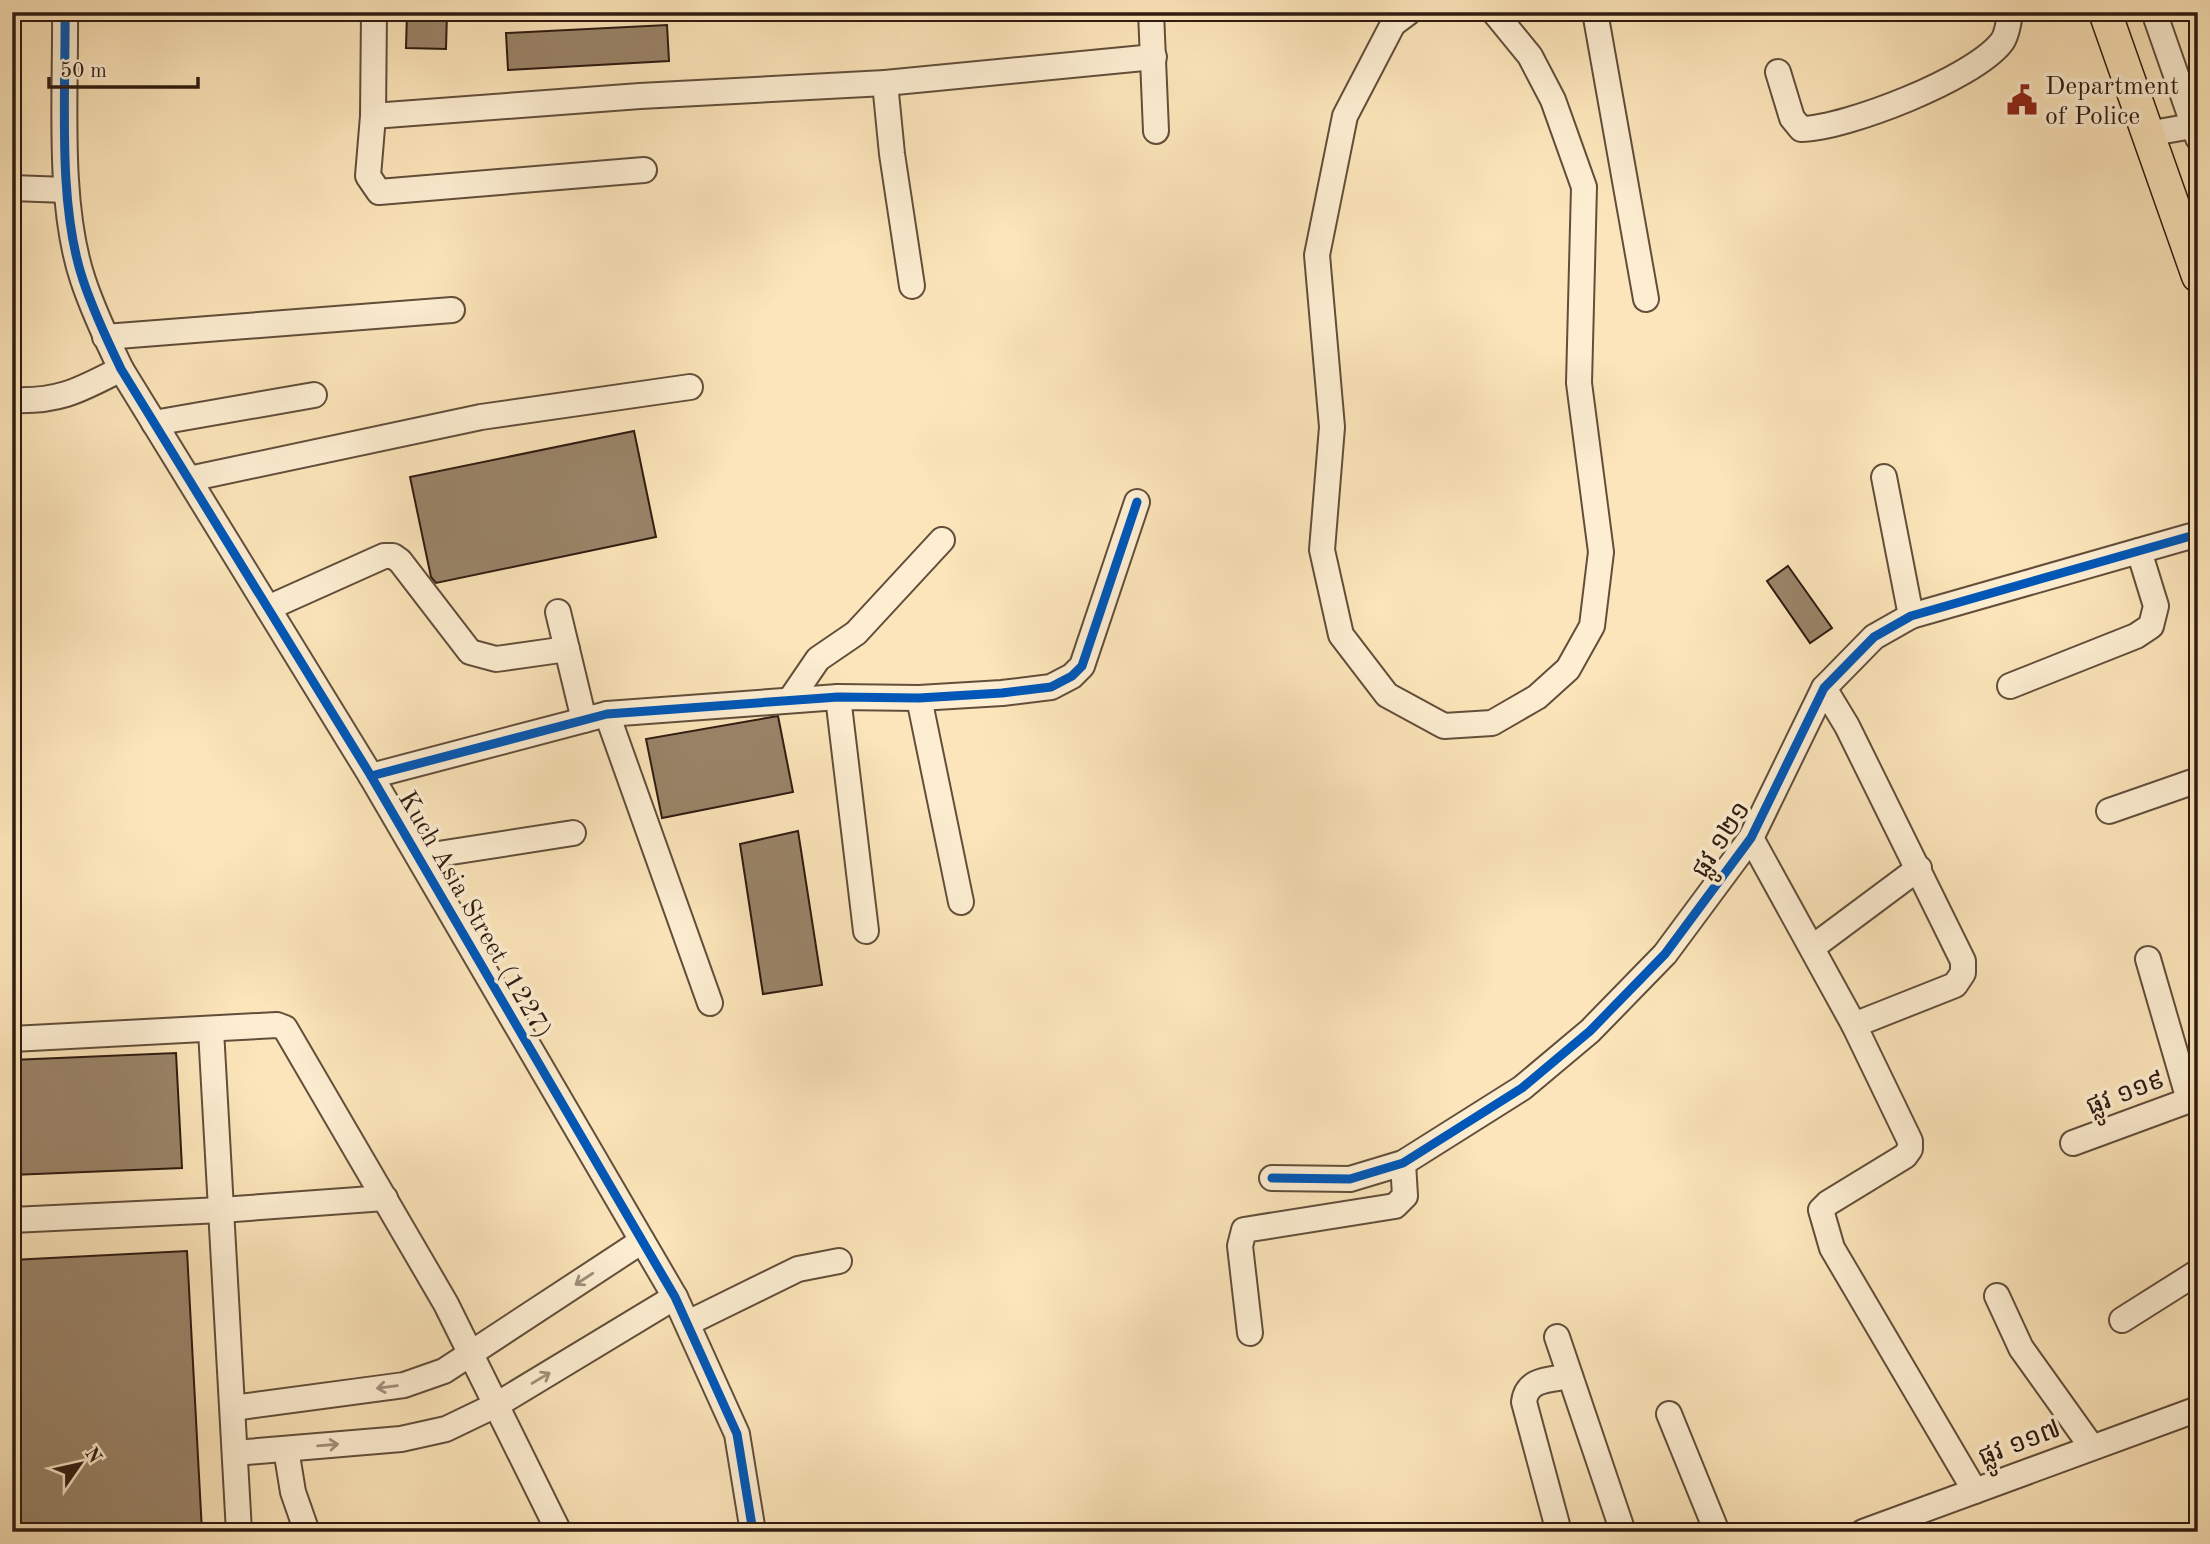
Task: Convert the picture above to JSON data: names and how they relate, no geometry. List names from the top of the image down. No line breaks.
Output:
{"streets":{"street":["ផ្លូវ ១២១","Kuch Asia Street (1227)","ផ្លូវ ១១៩","ផ្លូវ ១១៧"]},"places":{"public building":["Department of Police"]},"scale_bar":"50 m","north":"top right"}
